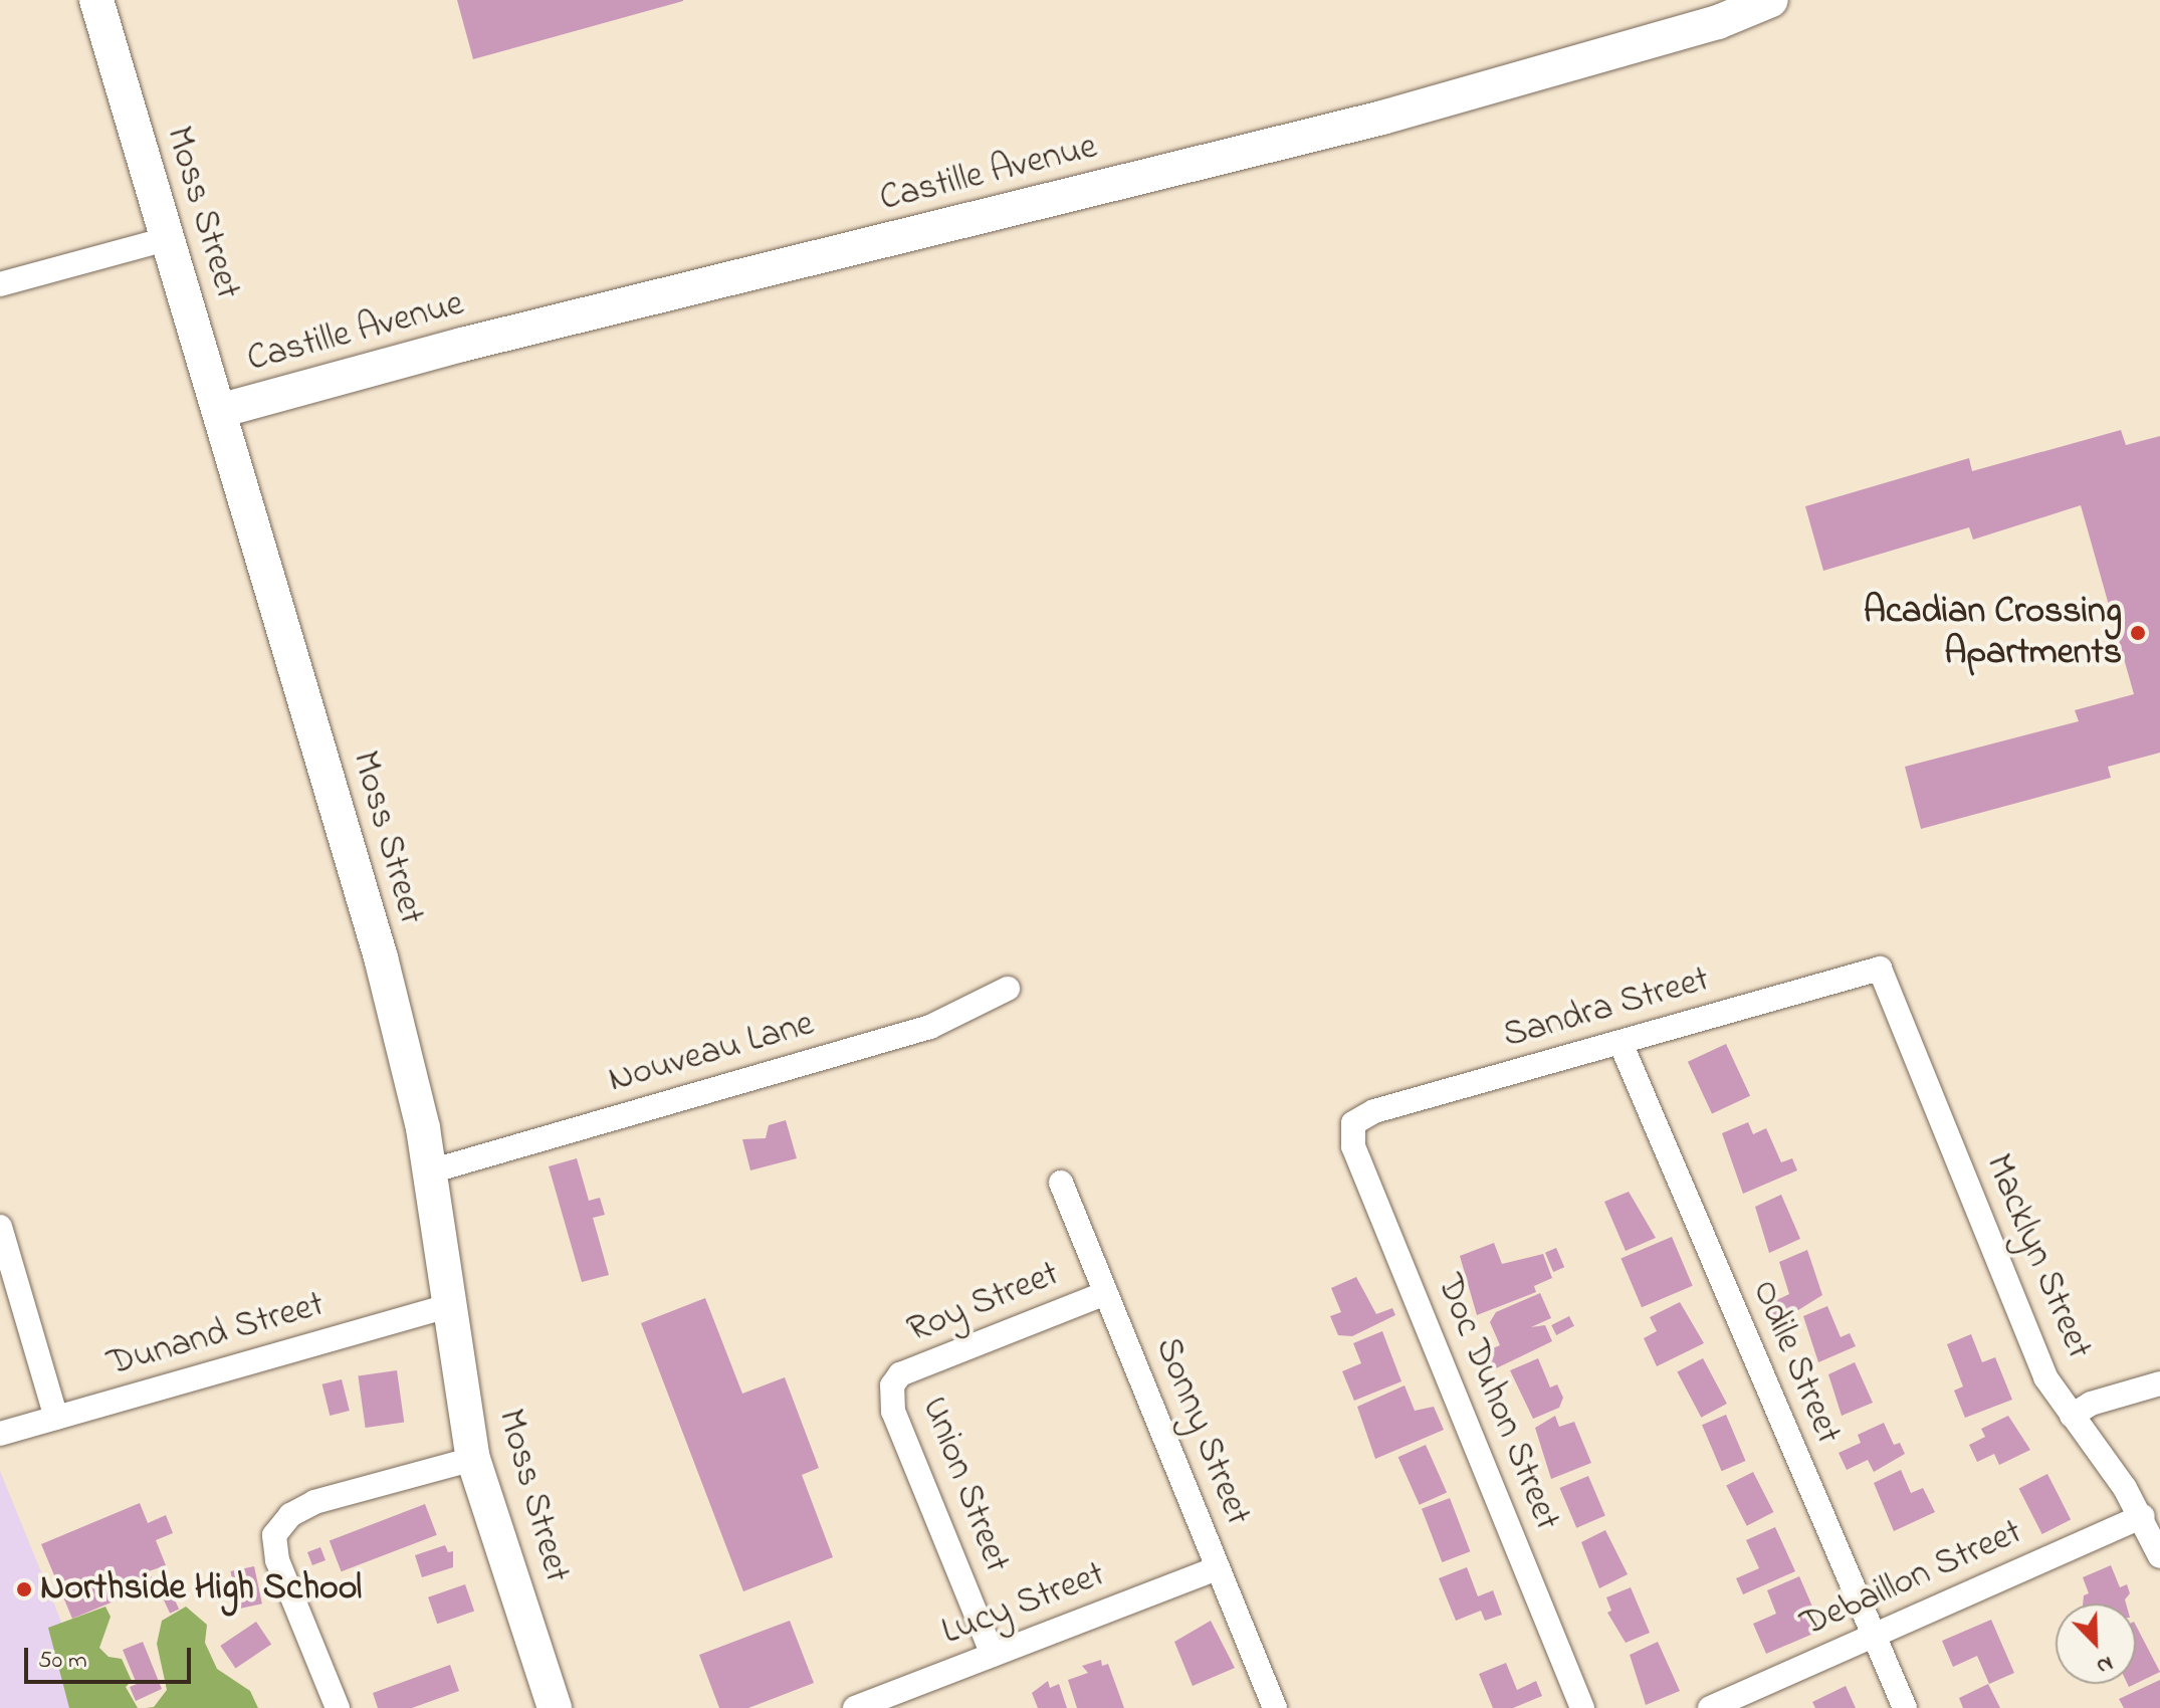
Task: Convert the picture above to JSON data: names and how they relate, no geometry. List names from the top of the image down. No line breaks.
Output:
{"streets":{"main road":["Castille Avenue","Moss Street"],"street":["Sandra Street","Nouveau Lane","Macklyn Street","Roy Street","Dunand Street","Odile Street","Doc Duhon Street","Sonny Street","Union Street","Debaillon Street","Lucy Street"]},"crossings":[["Castille Avenue","Moss Street"],["Moss Street","Nouveau Lane"],["Moss Street","Dunand Street"],["Sandra Street","Macklyn Street"],["Sandra Street","Odile Street"],["Sandra Street","Doc Duhon Street"],["Macklyn Street","Debaillon Street"],["Roy Street","Sonny Street"],["Roy Street","Union Street"],["Odile Street","Debaillon Street"],["Sonny Street","Lucy Street"],["Union Street","Lucy Street"]],"places":["Acadian Crossing Apartments","Northside High School"],"scale_bar":"50 m","north":"bottom right"}
